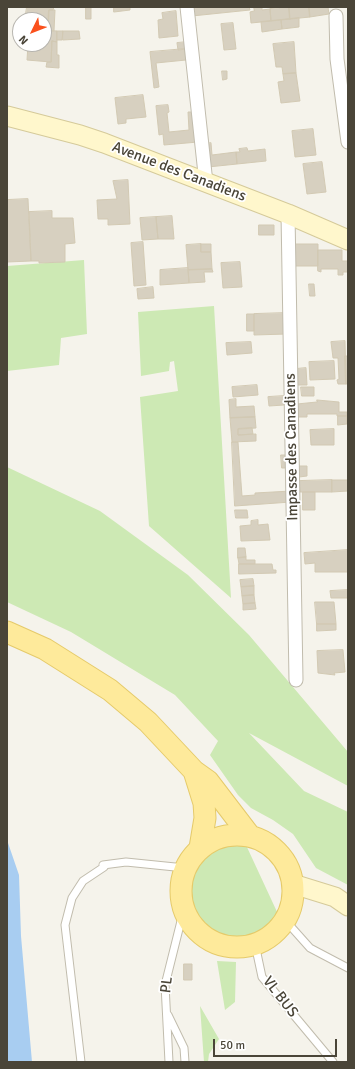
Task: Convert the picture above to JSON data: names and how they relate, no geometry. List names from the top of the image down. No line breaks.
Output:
{"streets":{"street":["Avenue des Canadiens","Impasse des Canadiens"],"lane":["PL","VL BUS"]},"crossings":[["Avenue des Canadiens","Impasse des Canadiens"],["PL","VL BUS"]],"scale_bar":"50 m","north":"bottom left"}
